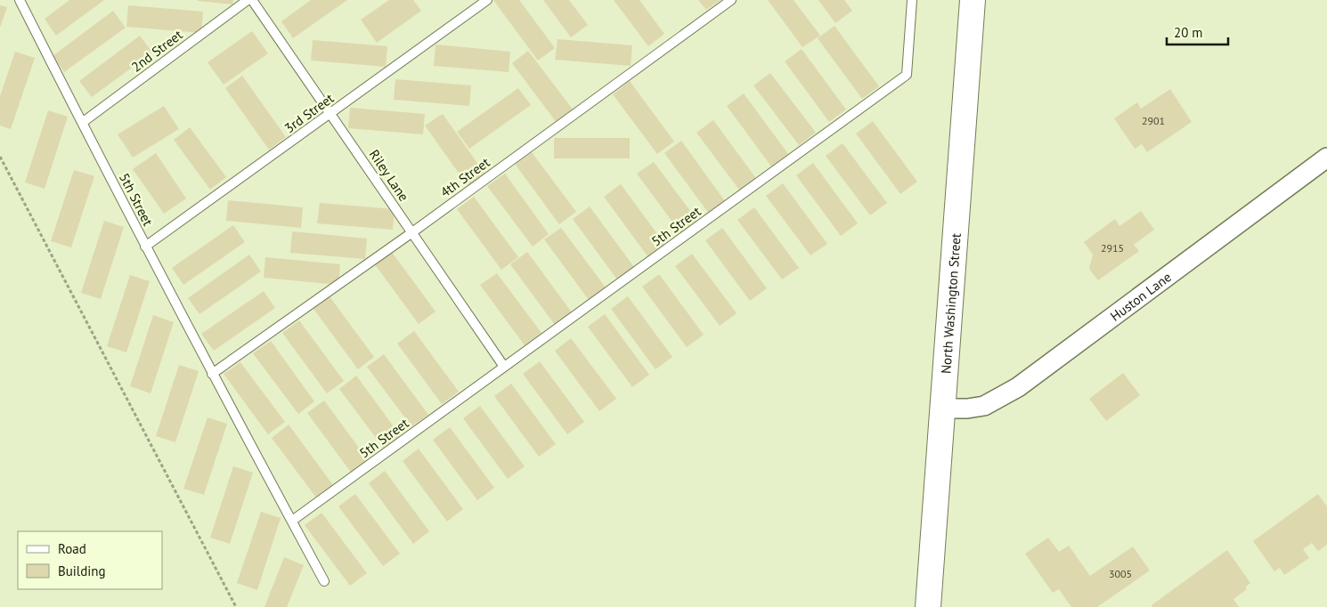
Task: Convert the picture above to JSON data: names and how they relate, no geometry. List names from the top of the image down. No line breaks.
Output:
{"streets":{"main road":["North Washington Street"],"street":["Huston Lane"],"lane":["2nd Street","3rd Street","Riley Lane","4th Street","5th Street"]},"crossings":[["2nd Street","5th Street"],["3rd Street","Riley Lane"],["3rd Street","5th Street"],["Riley Lane","4th Street"],["Riley Lane","5th Street"],["4th Street","5th Street"],["Huston Lane","North Washington Street"]],"house_numbers":["2901","2915","3005"],"legend":["Road","Building"],"scale_bar":"20 m"}
